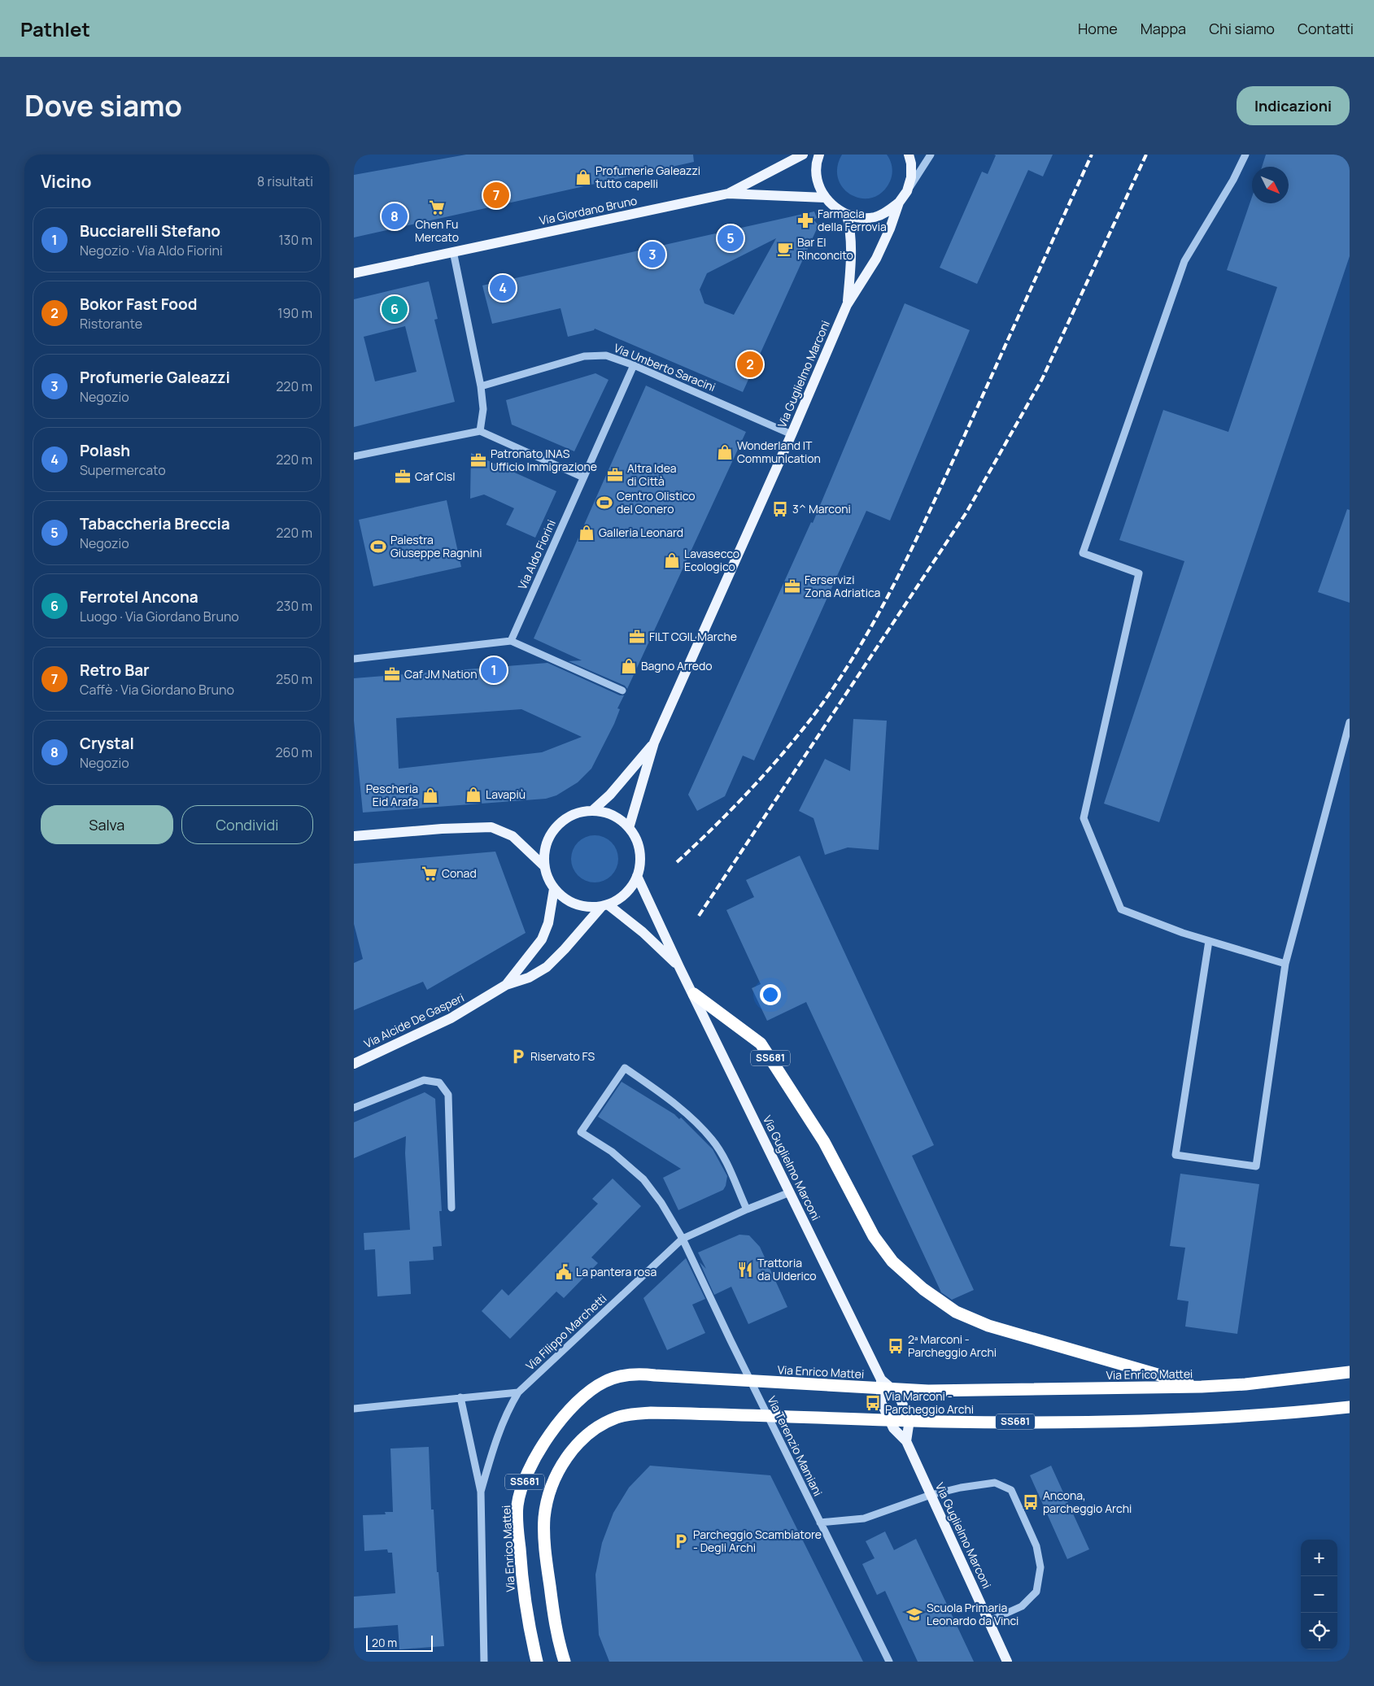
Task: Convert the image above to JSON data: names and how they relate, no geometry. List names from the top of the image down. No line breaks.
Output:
{"streets":{"highway":["SS681","Via Enrico Mattei"],"main road":["Via Giordano Bruno","Via Guglielmo Marconi","Via Alcide De Gasperi"],"street":["Via Umberto Saracini","Via Aldo Fiorini","Via Filippo Marchetti","Via Terenzio Mamiani"]},"crossings":[["Via Giordano Bruno","Via Guglielmo Marconi"],["Via Umberto Saracini","Via Guglielmo Marconi"],["Via Umberto Saracini","Via Aldo Fiorini"],["Via Guglielmo Marconi","Via Alcide De Gasperi"],["Via Guglielmo Marconi","SS681"],["Via Guglielmo Marconi","Via Filippo Marchetti"],["SS681","Via Enrico Mattei"],["Via Filippo Marchetti","Via Terenzio Mamiani"]],"places":{"shop":["Profumerie Galeazzi tutto capelli","Wonderland IT Communication","Galleria Leonard","Lavasecco Ecologico","Bagno Arredo","Lavapiù","Pescheria Eid Arafa"],"supermarket":["Chen Fu Mercato","Conad"],"pharmacy":["Farmacia della Ferrovia"],"cafe":["Bar El Rinconcito"],"office":["Patronato INAS Ufficio Immigrazione","Altra Idea di Città","Caf Cisl","Ferservizi Zona Adriatica","FILT CGIL Marche","Caf JM Nation"],"sports":["Centro Olistico del Conero","Palestra Giuseppe Ragnini"],"bus stop":["3^ Marconi","2ª Marconi - Parcheggio Archi","Via Marconi - Parcheggio Archi","Ancona, parcheggio Archi"],"parking":["Riservato FS","Parcheggio Scambiatore - Degli Archi"],"restaurant":["Trattoria da Ulderico"],"public building":["La pantera rosa"],"school or university":["Scuola Primaria Leonardo da Vinci"]},"scale_bar":"20 m","north":"bottom right","page":{"header":"Pathlet","nav":["Home","Mappa","Chi siamo","Contatti"],"title":"Dove siamo","buttons":["Indicazioni",["Salva","Condividi"]],"heading":["Vicino","8 risultati"],"pins":["7","8","5","3","4","6","2","1"],"list":[{"mark":"1","name":"Bucciarelli Stefano","note":"Negozio · Via Aldo Fiorini","value":"130 m"},{"mark":"2","name":"Bokor Fast Food","note":"Ristorante","value":"190 m"},{"mark":"3","name":"Profumerie Galeazzi","note":"Negozio","value":"220 m"},{"mark":"4","name":"Polash","note":"Supermercato","value":"220 m"},{"mark":"5","name":"Tabaccheria Breccia","note":"Negozio","value":"220 m"},{"mark":"6","name":"Ferrotel Ancona","note":"Luogo · Via Giordano Bruno","value":"230 m"},{"mark":"7","name":"Retro Bar","note":"Caffè · Via Giordano Bruno","value":"250 m"},{"mark":"8","name":"Crystal","note":"Negozio","value":"260 m"}],"map_buttons":["+","−"],"scale":"20 m"}}
